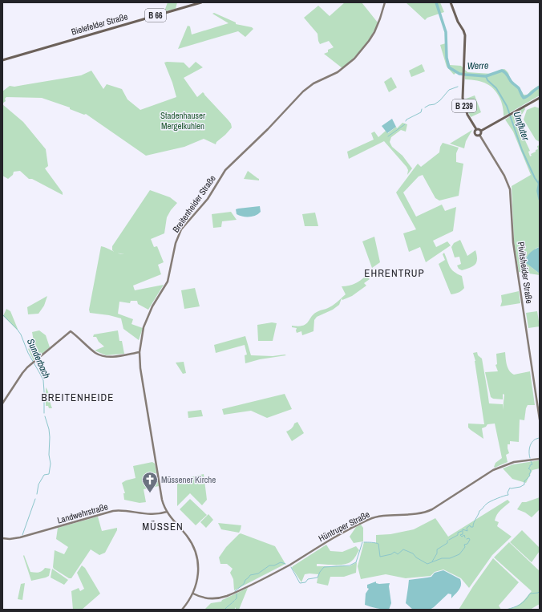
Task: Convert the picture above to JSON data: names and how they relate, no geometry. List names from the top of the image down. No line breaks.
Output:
{"streets":{"main road":["B 66","Bielefelder Straße","B 239","Pivitsheider Straße"],"street":["Breitenheider Straße","Landwehrstraße","Hüntruper Straße"]},"crossings":[["Breitenheider Straße","Landwehrstraße"],["Breitenheider Straße","Hüntruper Straße"]],"districts":["EHRENTRUP","BREITENHEIDE","MÜSSEN"],"water":["Werre","Umfluter","Sunderbach"],"parks":["Stadenhauser Mergelkuhlen"],"places":{"church":["Müssener Kirche"]}}
